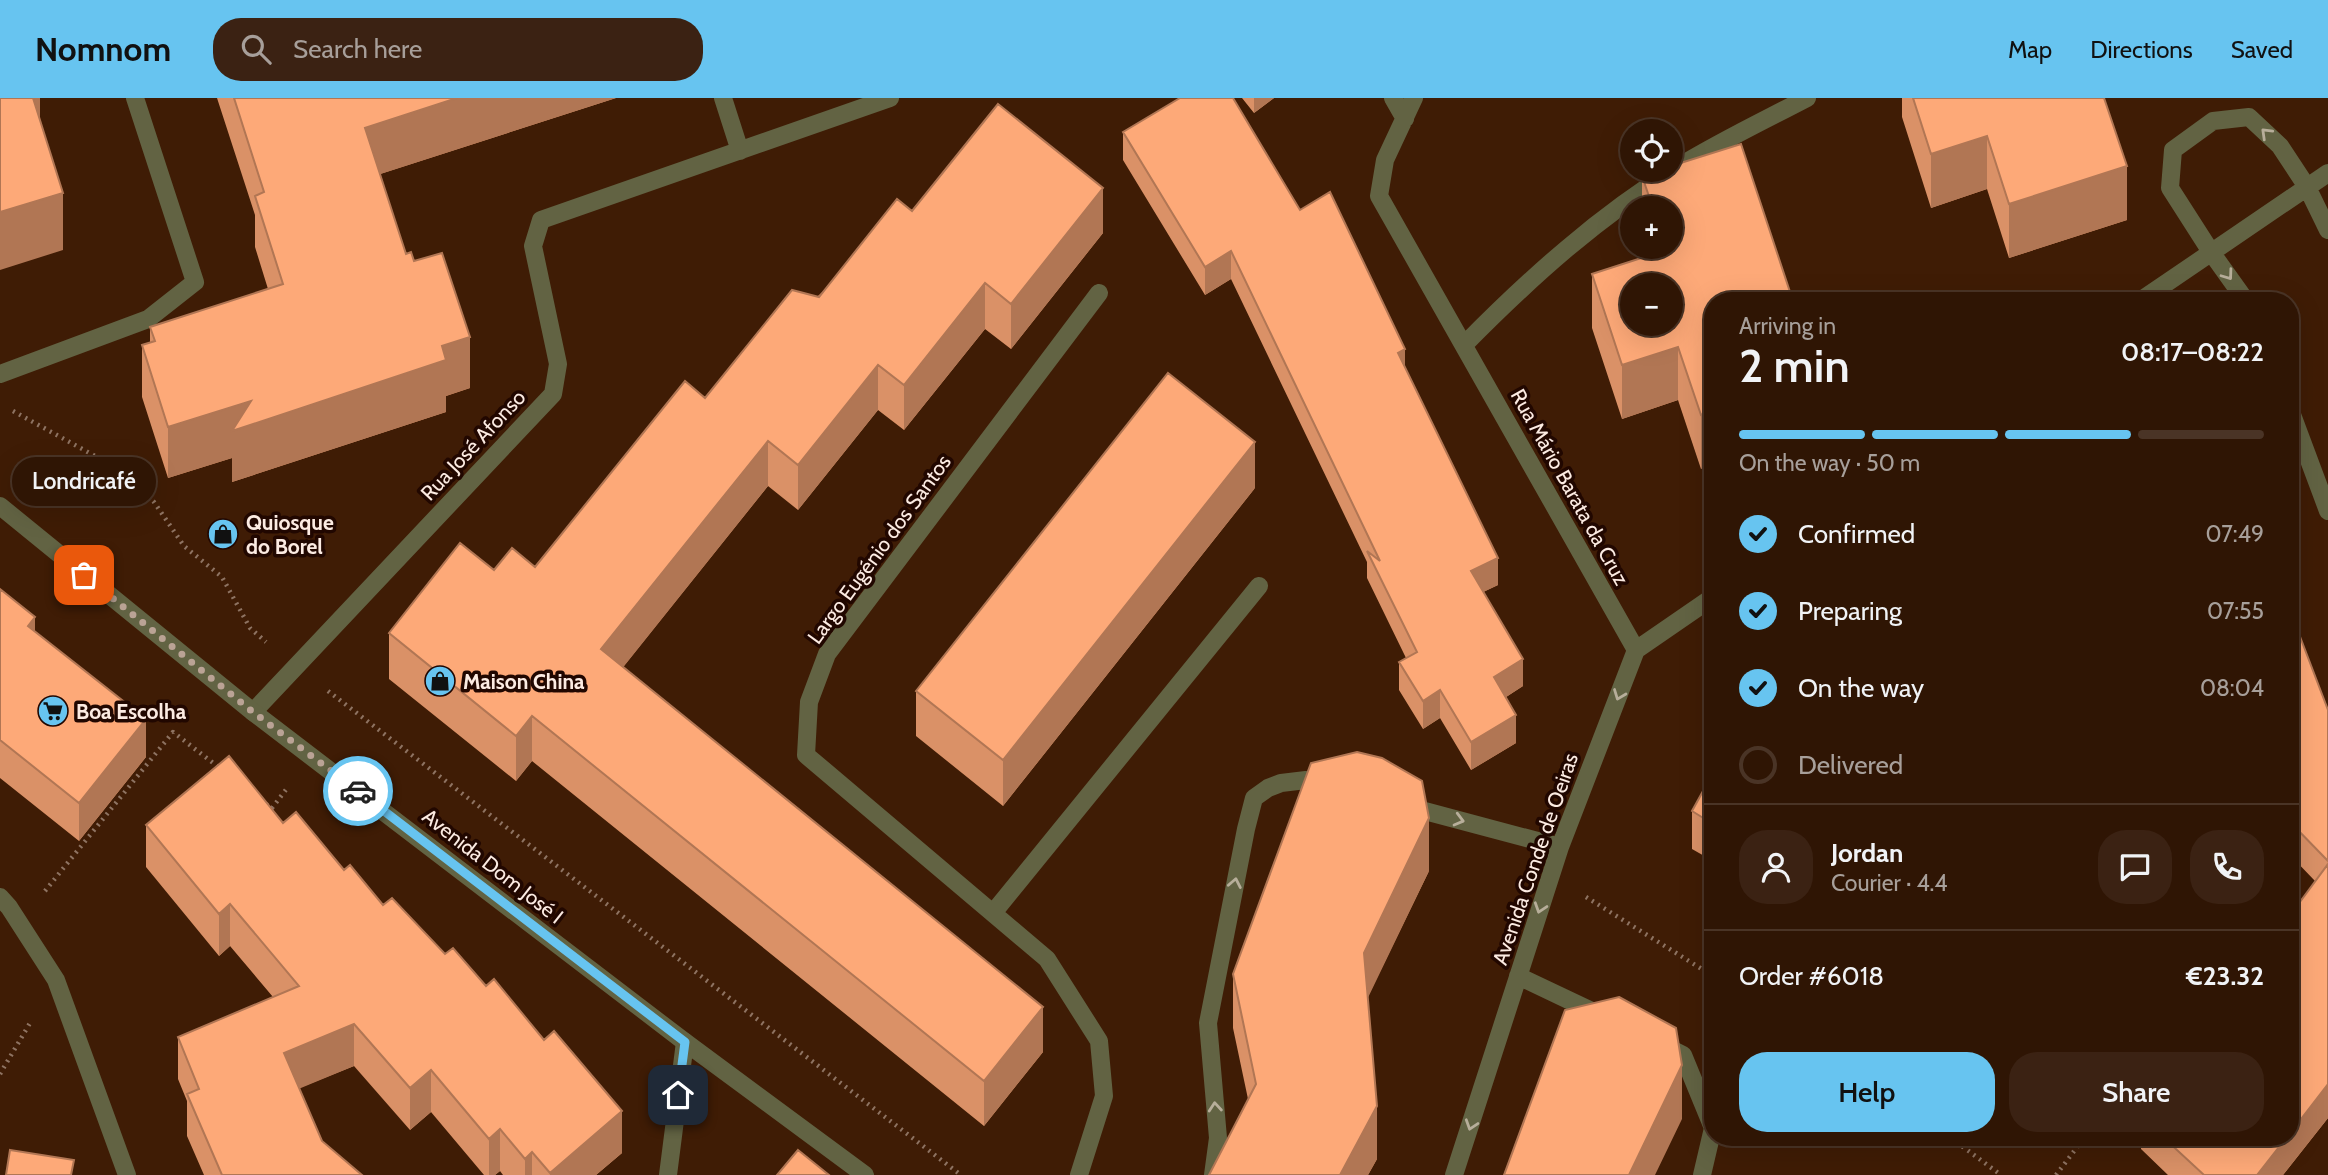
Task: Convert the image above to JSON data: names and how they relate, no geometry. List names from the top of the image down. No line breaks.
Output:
{"streets":{"street":["Rua José Afonso","Rua Mário Barata da Cruz","Largo Eugénio dos Santos","Avenida Conde de Oeiras","Avenida Dom José I"]},"crossings":[["Rua José Afonso","Avenida Dom José I"],["Rua Mário Barata da Cruz","Avenida Conde de Oeiras"]],"one_way":["Avenida Conde de Oeiras"],"places":{"shop":["Quiosque do Borel","Maison China"],"other":["Londricafé"],"supermarket":["Boa Escolha"]},"page":{"header":"Nomnom","search":"Search here","nav":["Map","Directions","Saved"],"map_buttons":["+","−"],"heading":["2 min","Arriving in","08:17–08:22"],"panel":["Jordan","Courier · 4.4","Order #6018","€23.32"],"bar":"On the way · 50 m","bubble":"Londricafé","list":[["Confirmed","07:49"],["Preparing","07:55"],["On the way","08:04"],"Delivered"],"buttons":["Help","Share"]}}
